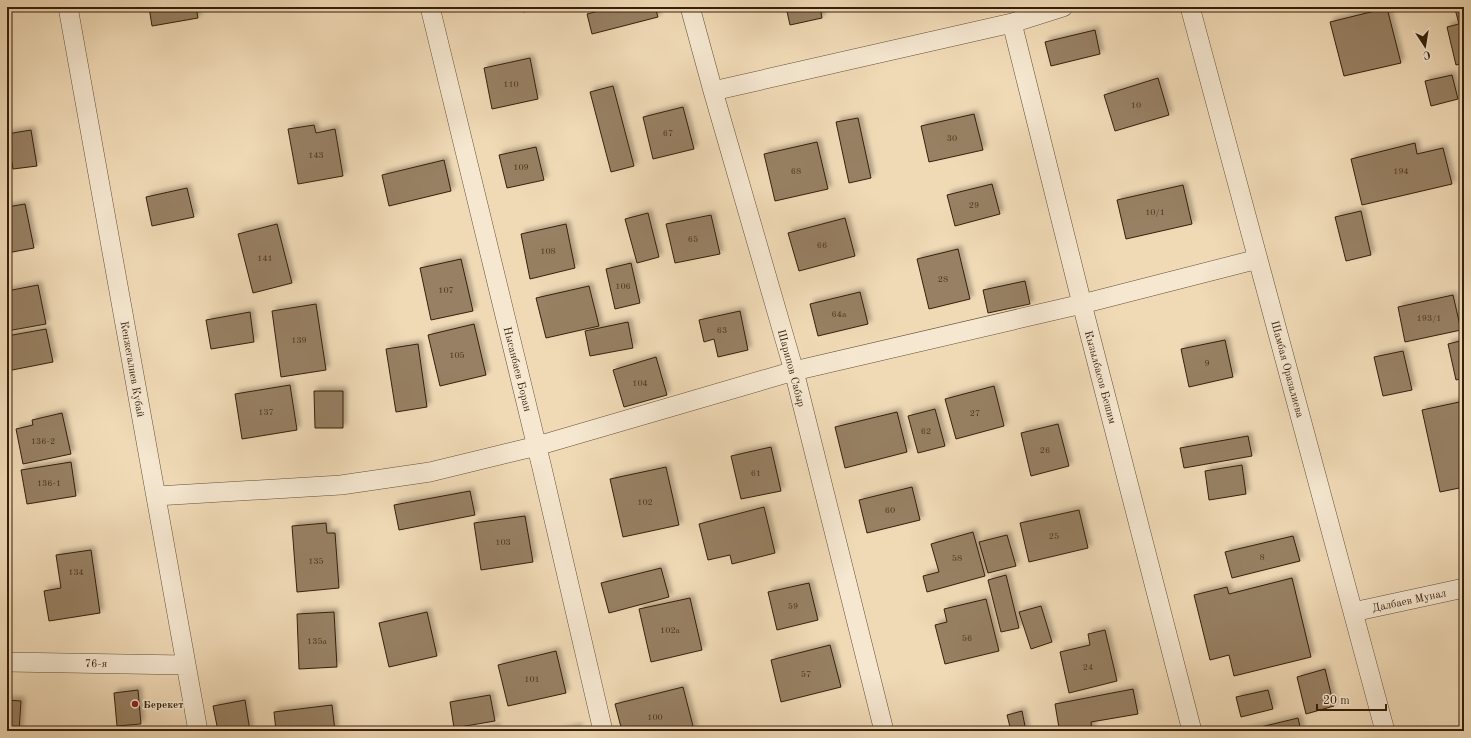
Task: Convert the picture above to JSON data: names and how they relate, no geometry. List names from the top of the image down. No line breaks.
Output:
{"streets":{"street":["Шарипов Сабыр","Кенжегалиев Кубай","Нысанбаев Боран","Шамбая Оразалиева","Кызылбасов Бешим","Далбаев Мунал","76-я"]},"crossings":[["Кенжегалиев Кубай","76-я"],["Шамбая Оразалиева","Далбаев Мунал"]],"places":["Берекет"],"house_numbers":["110","10","67","30","143","109","68","194","29","10/1","65","66","108","141","28","106","107","64а","193/1","63","139","105","9","104","137","27","62","136-2","26","61","136-1","102","60","25","103","8","58","135","134","59","102а","56","135а","24","57","101","100"],"scale_bar":"20 m","north":"bottom"}
